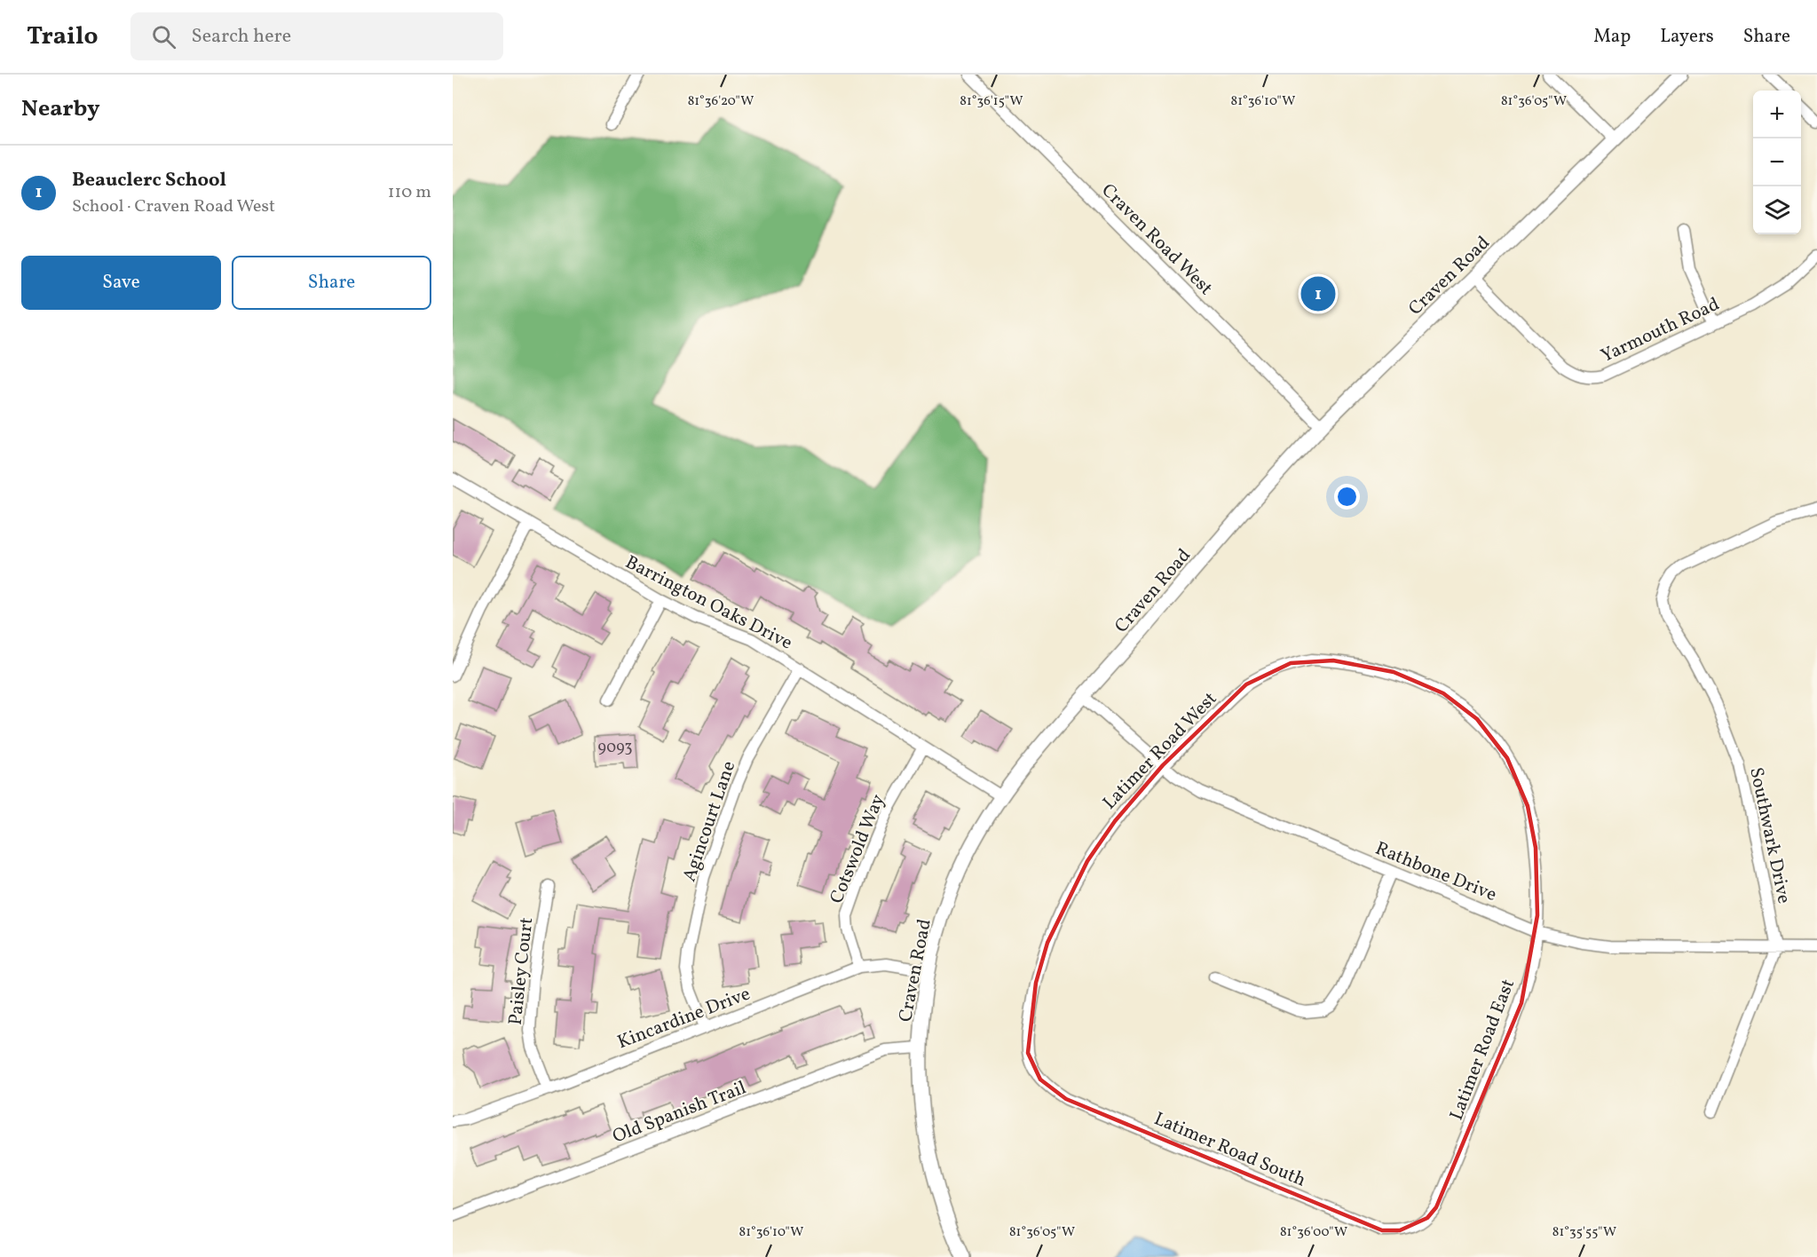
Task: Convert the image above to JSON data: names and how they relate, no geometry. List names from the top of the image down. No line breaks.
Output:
{"streets":{"street":["Craven Road West","Craven Road","Yarmouth Road","Barrington Oaks Drive","Latimer Road West","Agincourt Lane","Southwark Drive","Cotswold Way","Rathbone Drive","Paisley Court","Kincardine Drive","Latimer Road East","Old Spanish Trail","Latimer Road South"]},"crossings":[["Craven Road West","Craven Road"],["Craven Road","Yarmouth Road"],["Craven Road","Barrington Oaks Drive"],["Craven Road","Rathbone Drive"],["Craven Road","Kincardine Drive"],["Craven Road","Old Spanish Trail"],["Barrington Oaks Drive","Agincourt Lane"],["Barrington Oaks Drive","Cotswold Way"],["Latimer Road West","Rathbone Drive"],["Latimer Road West","Latimer Road East"],["Latimer Road West","Latimer Road South"],["Agincourt Lane","Kincardine Drive"],["Southwark Drive","Rathbone Drive"],["Cotswold Way","Kincardine Drive"],["Rathbone Drive","Latimer Road East"],["Paisley Court","Kincardine Drive"],["Latimer Road East","Latimer Road South"]],"house_numbers":["9093"],"page":{"header":"Trailo","search":"Search here","nav":["Map","Layers","Share"],"heading":"Nearby","map_buttons":["+","−"],"list":[{"mark":"1","name":"Beauclerc School","note":"School · Craven Road West","value":"110 m"}],"buttons":["Save","Share"],"pins":"1"},"coordinates":["81°36'20\"W","81°36'15\"W","81°36'10\"W","81°36'05\"W","81°36'00\"W","81°35'55\"W"]}
